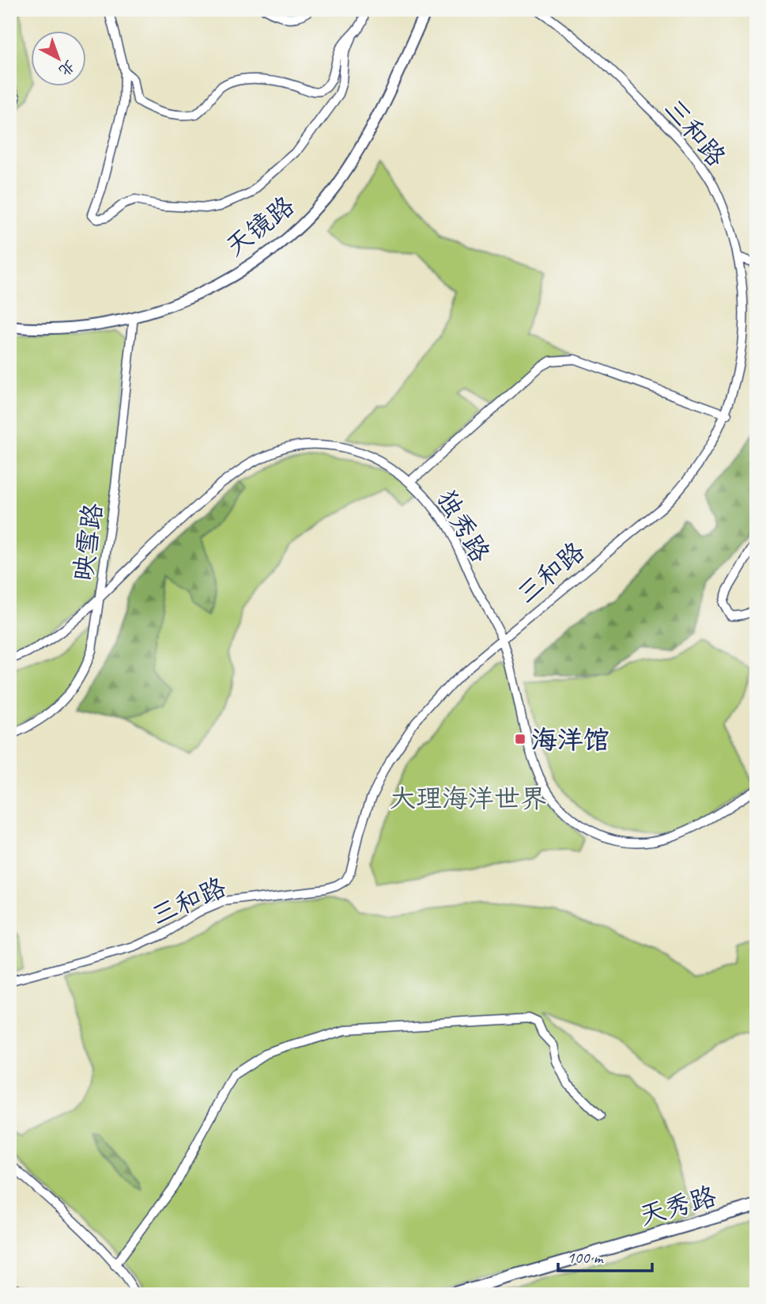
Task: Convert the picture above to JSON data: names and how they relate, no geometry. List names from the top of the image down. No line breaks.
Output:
{"streets":{"main road":["天秀路"],"street":["三和路","天镜路","独秀路","映雪路"]},"crossings":[["三和路","独秀路"],["天镜路","映雪路"],["独秀路","映雪路"]],"parks":["大理海洋世界"],"places":{"transit":["海洋馆"]},"scale_bar":"100 m","north":"bottom right"}
